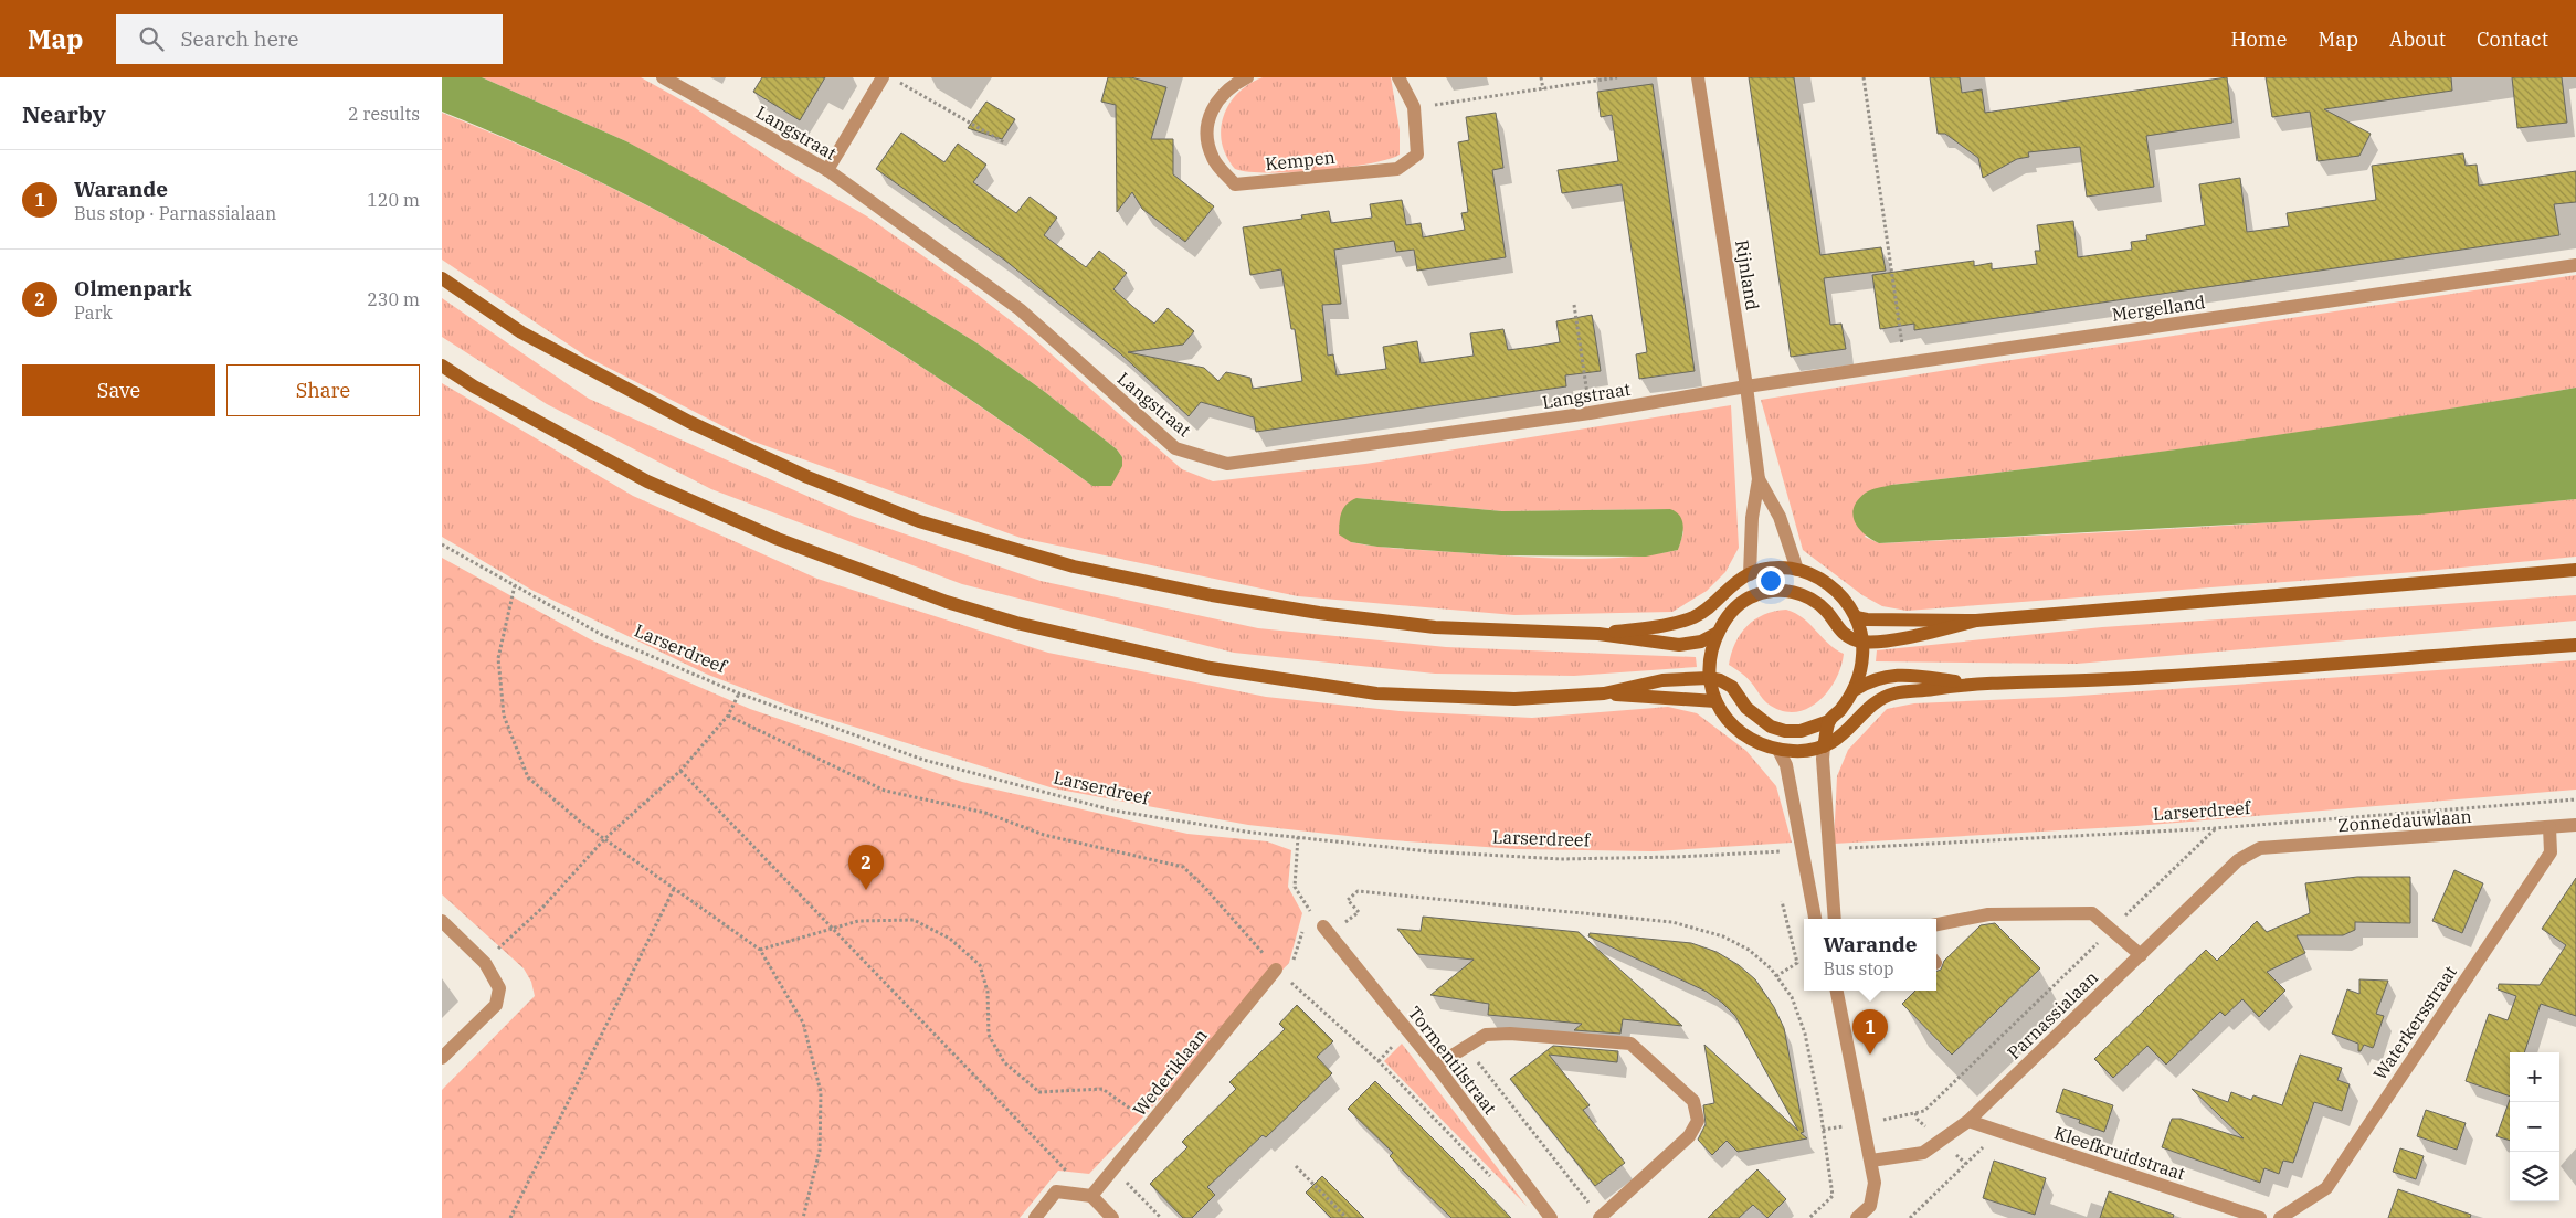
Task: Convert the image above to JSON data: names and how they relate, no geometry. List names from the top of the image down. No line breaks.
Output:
{"streets":{"street":["Langstraat","Kempen","Rijnland","Mergelland","Zonnedauwlaan","Parnassialaan","Waterkersstraat","Tormentilstraat","Wederiklaan","Kleefkruidstraat"],"path":["Larserdreef"]},"crossings":[["Langstraat","Rijnland"],["Langstraat","Mergelland"],["Rijnland","Mergelland"],["Zonnedauwlaan","Parnassialaan"],["Zonnedauwlaan","Waterkersstraat"],["Parnassialaan","Kleefkruidstraat"]],"page":{"header":"Map","search":"Search here","nav":["Home","Map","About","Contact"],"heading":["Nearby","2 results"],"list":[{"mark":"1","name":"Warande","note":"Bus stop · Parnassialaan","value":"120 m"},{"mark":"2","name":"Olmenpark","note":"Park","value":"230 m"}],"buttons":["Save","Share"],"pins":["2","1"],"popup":["Warande","Bus stop"],"map_buttons":["+","−"]}}
